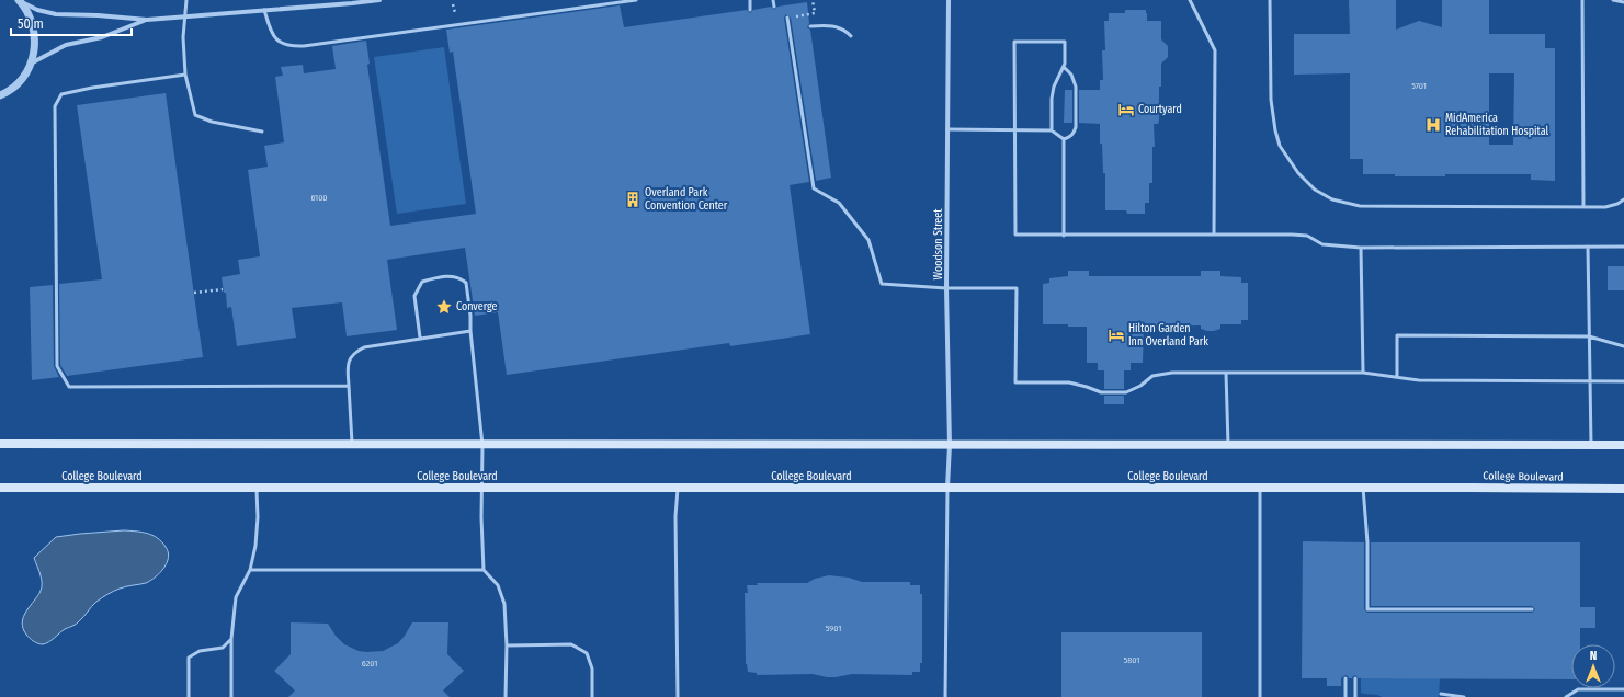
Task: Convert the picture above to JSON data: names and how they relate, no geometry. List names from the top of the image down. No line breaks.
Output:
{"streets":{"main road":["College Boulevard"],"street":["Woodson Street"]},"crossings":[["Woodson Street","College Boulevard"]],"places":{"hotel":["Courtyard","Hilton Garden Inn Overland Park"],"hospital":["MidAmerica Rehabilitation Hospital"],"building":["Overland Park Convention Center"],"place":["Converge"]},"house_numbers":["5701","6100","5901","5801","6201"],"scale_bar":"50 m","north":"top"}
